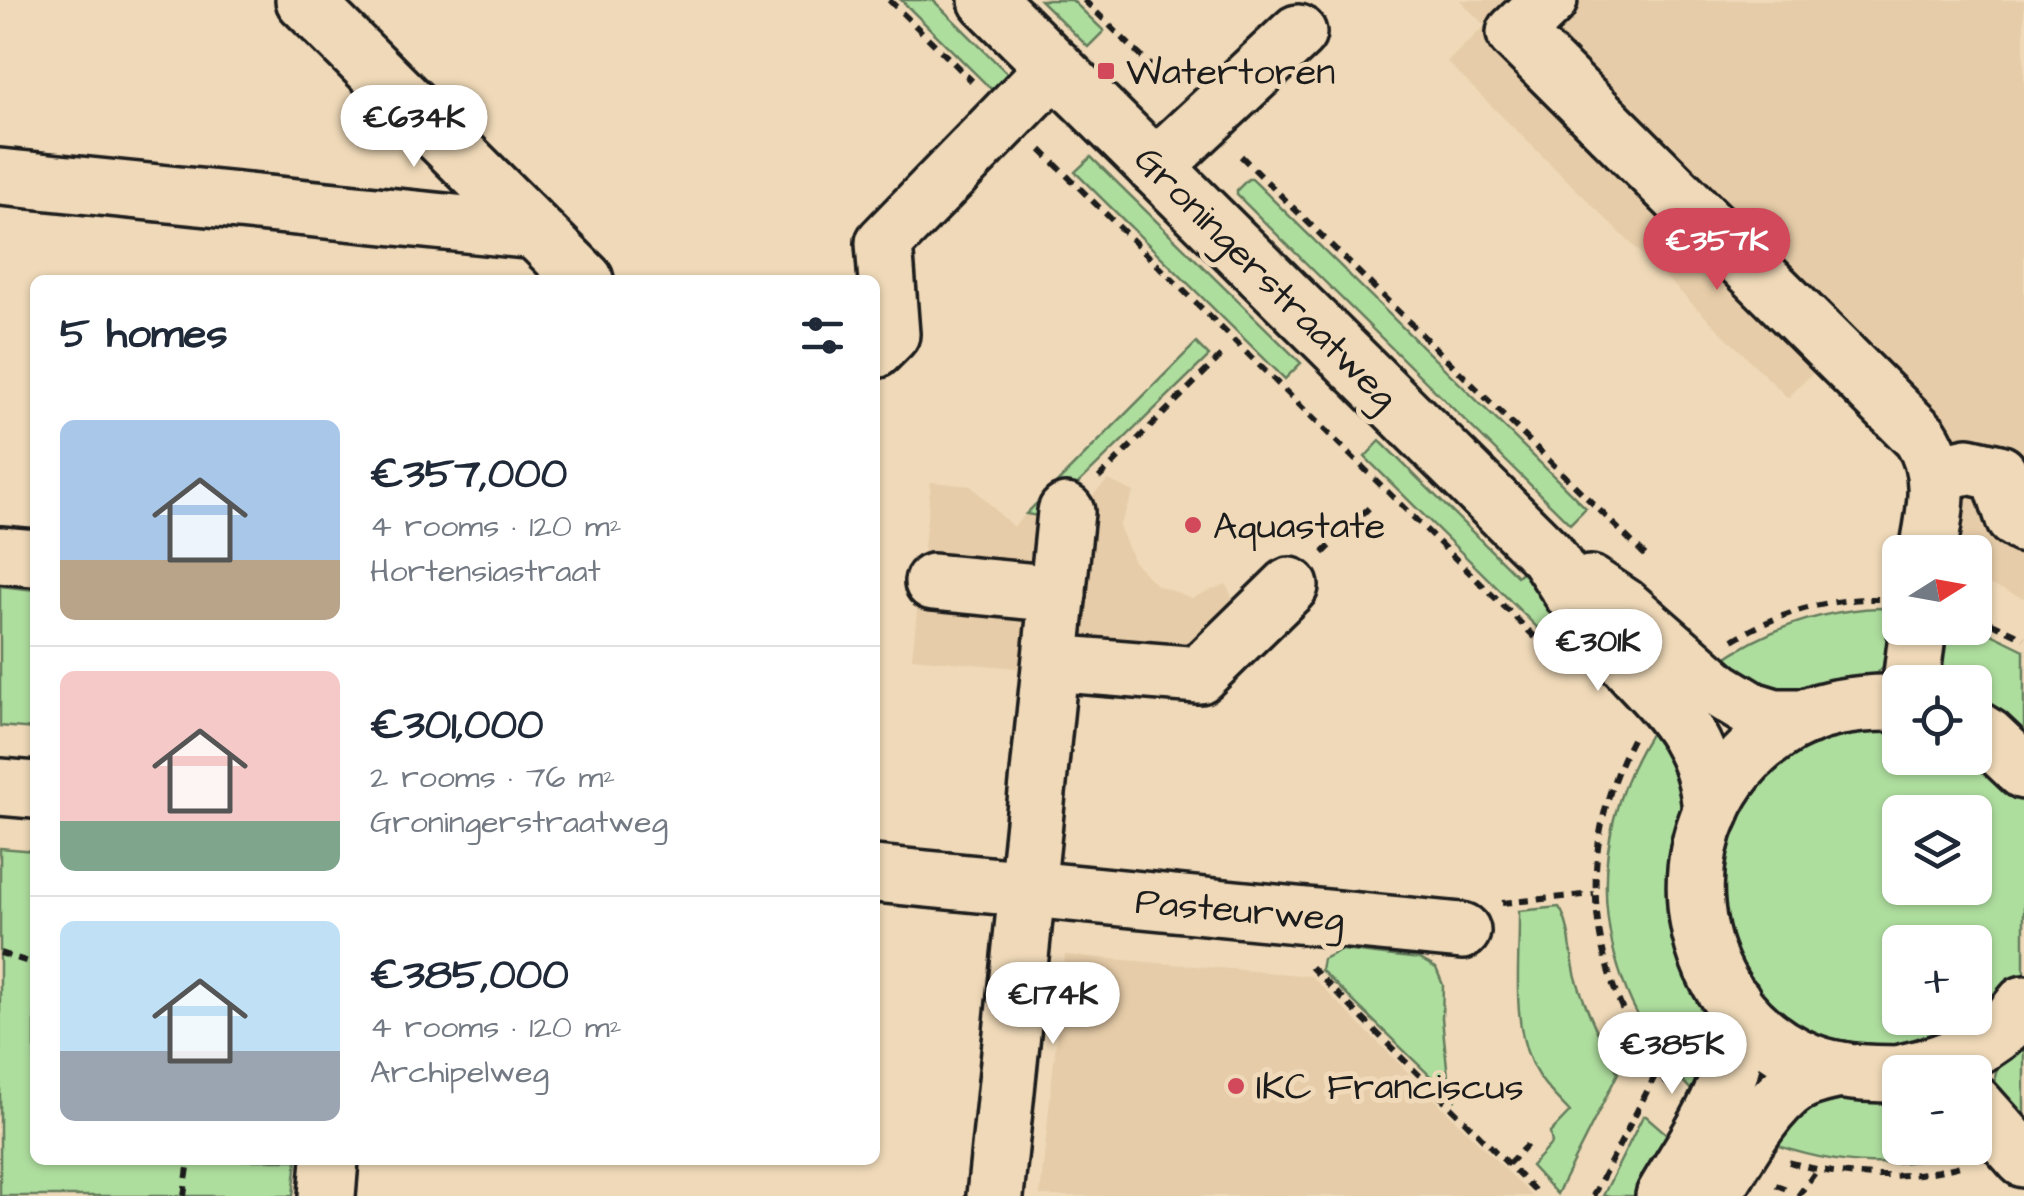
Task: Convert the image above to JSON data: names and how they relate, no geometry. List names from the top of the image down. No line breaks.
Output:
{"streets":{"street":["Groningerstraatweg","Pasteurweg"]},"places":{"transit":["Watertoren"],"other":["Aquastate","IKC Franciscus"]},"north":"right","page":{"price":["€634K","€357K","€301K","€174K","€385K"],"heading":"5 homes","list":[{"name":"€357,000","note":"4 rooms · 120 m² · Hortensiastraat"},{"name":"€301,000","note":"2 rooms · 76 m² · Groningerstraatweg"},{"name":"€385,000","note":"4 rooms · 120 m² · Archipelweg"}],"map_buttons":["+","−"]}}
